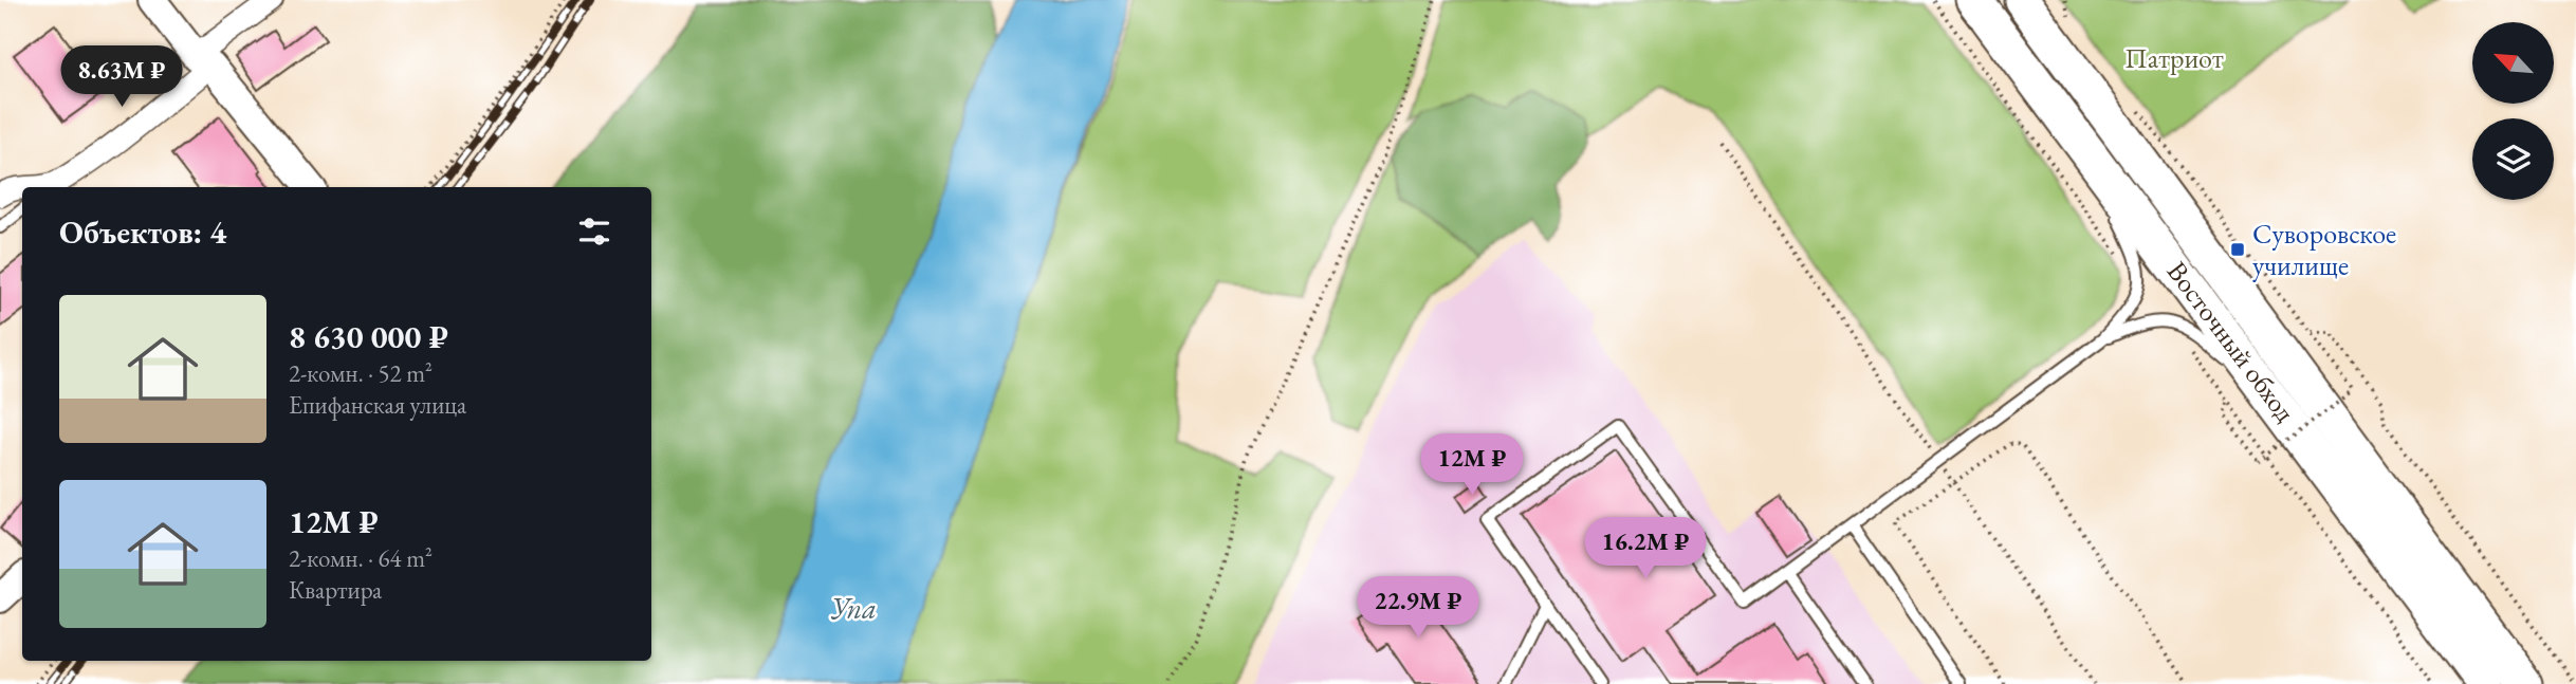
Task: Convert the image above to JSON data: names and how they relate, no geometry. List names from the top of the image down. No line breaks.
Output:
{"streets":{"main road":["Восточный обход"]},"water":["Упа"],"parks":["Патриот"],"places":{"transit":["Суворовское училище"]},"north":"top left","page":{"price":["8.63M ₽","12M ₽","16.2M ₽","22.9M ₽"],"heading":"Объектов: 4","list":[{"name":"8 630 000 ₽","note":"2-комн. · 52 m² · Епифанская улица"},{"name":"12M ₽","note":"2-комн. · 64 m² · Квартира"}]}}
